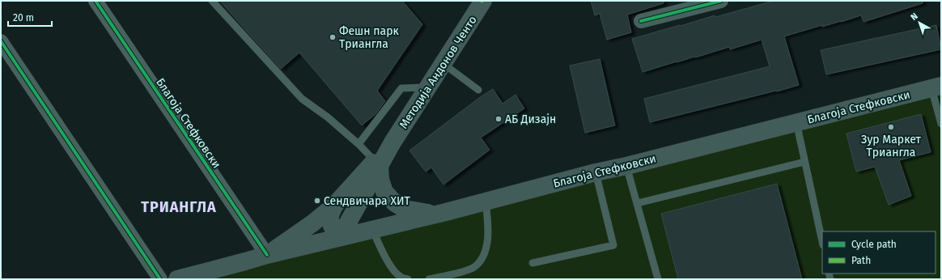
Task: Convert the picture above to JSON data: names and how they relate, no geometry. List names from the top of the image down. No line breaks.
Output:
{"streets":{"main road":["Методија Андонов Ченто","Благоја Стефковски"]},"crossings":[["Методија Андонов Ченто","Благоја Стефковски"]],"districts":["ТРИАНГЛА"],"places":["Фешн парк Триангла","АБ Дизајн","Зур Маркет Триангла","Сендвичара ХИТ"],"legend":["Cycle path","Path"],"scale_bar":"20 m","north":"top left"}
